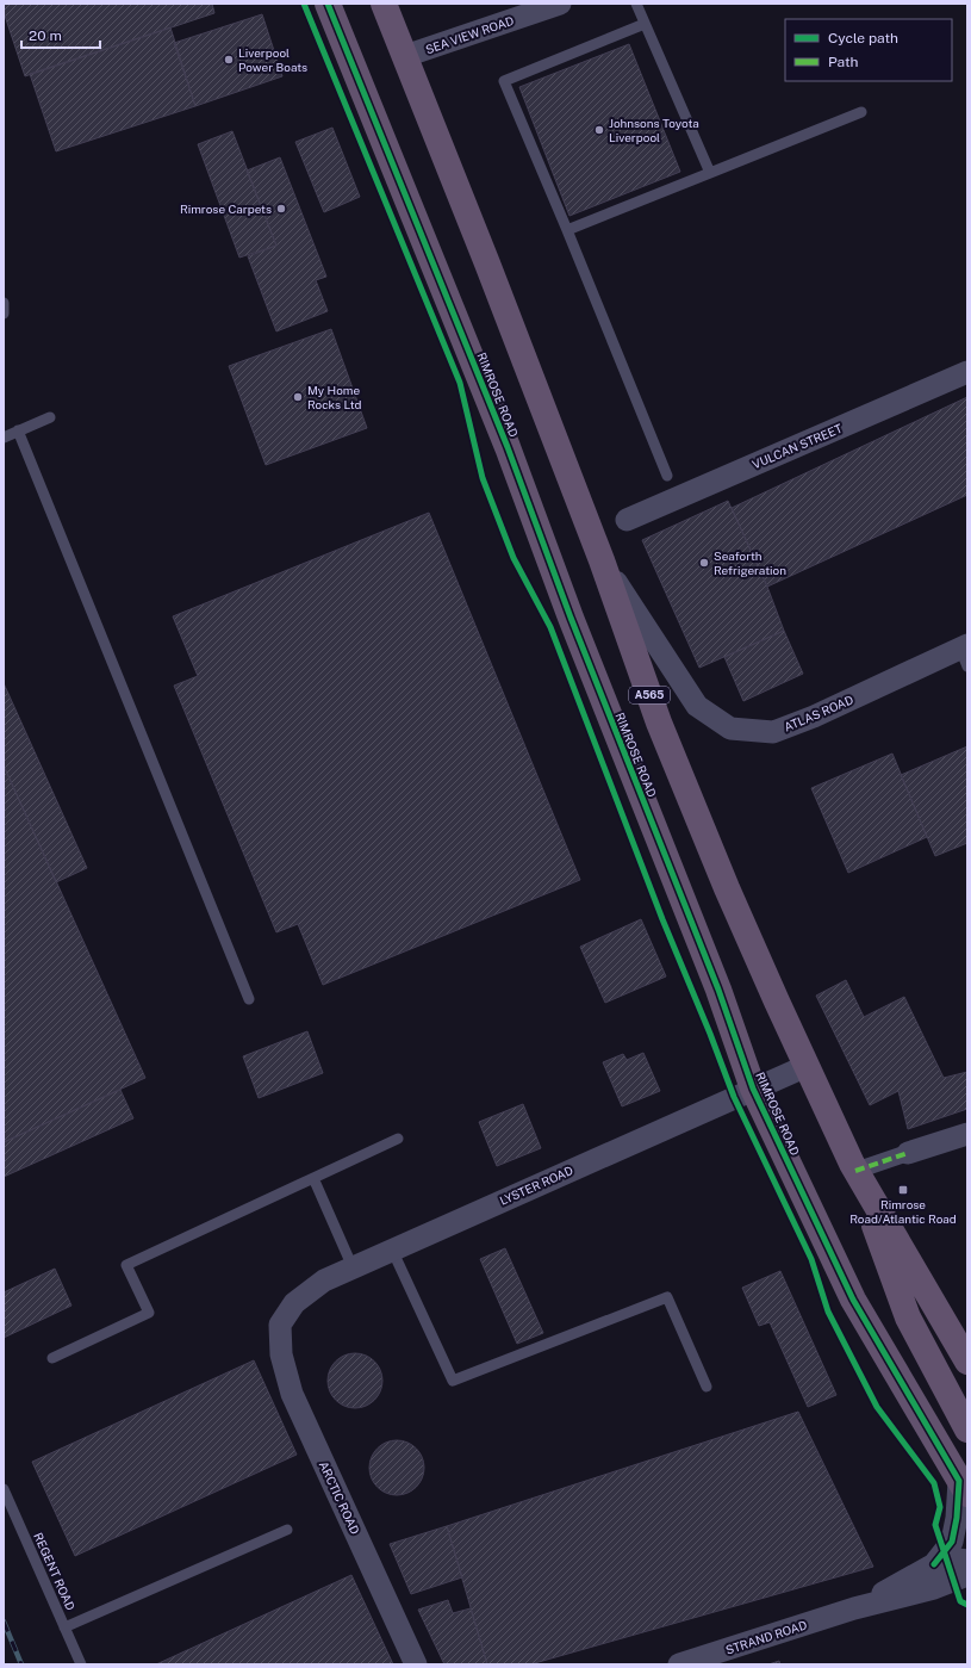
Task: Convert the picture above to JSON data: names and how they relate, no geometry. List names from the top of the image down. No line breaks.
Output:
{"streets":{"highway":["RIMROSE ROAD","A565"],"street":["SEA VIEW ROAD","VULCAN STREET","ATLAS ROAD","LYSTER ROAD","ARCTIC ROAD","STRAND ROAD"],"lane":["REGENT ROAD"]},"crossings":[["SEA VIEW ROAD","A565"],["RIMROSE ROAD","LYSTER ROAD"],["RIMROSE ROAD","STRAND ROAD"],["A565","ATLAS ROAD"],["A565","LYSTER ROAD"],["LYSTER ROAD","ARCTIC ROAD"]],"places":{"other":["Liverpool Power Boats","Johnsons Toyota Liverpool","Rimrose Carpets","My Home Rocks Ltd","Seaforth Refrigeration"],"transit":["Rimrose Road/Atlantic Road"]},"legend":["Cycle path","Path"],"scale_bar":"20 m"}
